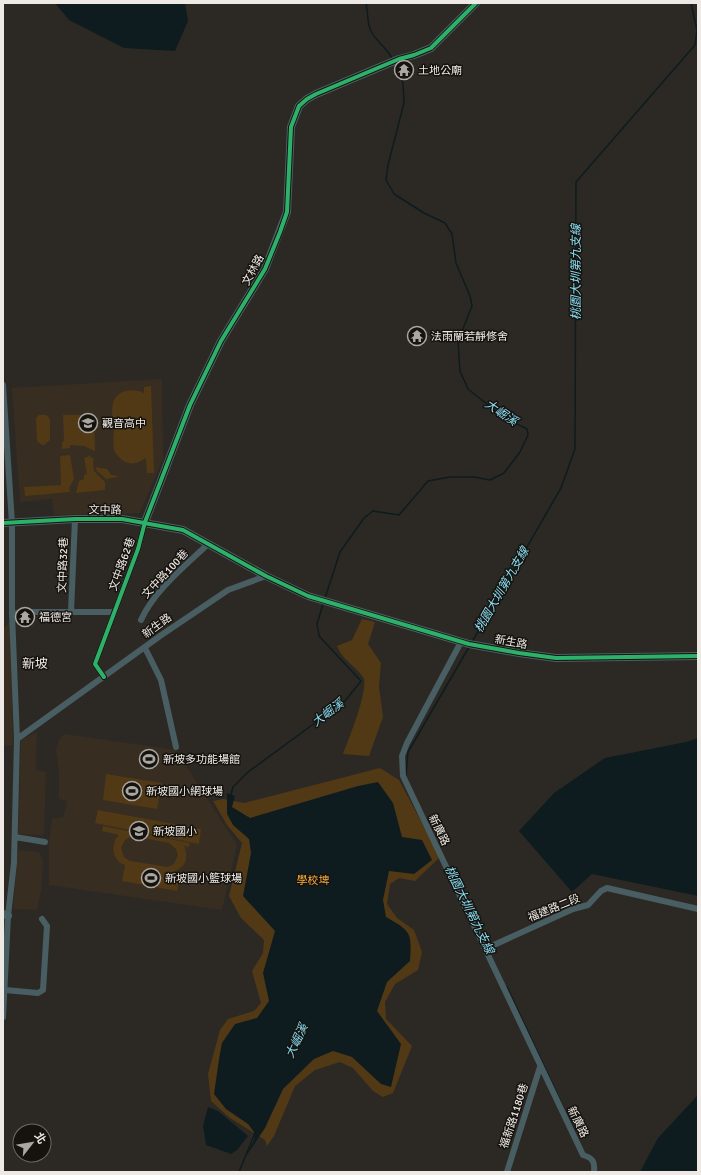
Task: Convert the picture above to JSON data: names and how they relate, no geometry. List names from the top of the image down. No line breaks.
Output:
{"streets":{"street":["文林路","文中路","文中路62巷","文中路32巷","文中路100巷","新生路","新廣路","福建路二段","福新路1180巷"]},"crossings":[["文林路","文中路"],["文林路","文中路62巷"],["文中路","文中路62巷"],["文中路","文中路32巷"],["文中路","文中路100巷"],["文中路","新生路"],["文中路62巷","新生路"],["新生路","新廣路"],["新廣路","福建路二段"],["新廣路","福新路1180巷"]],"districts":["新坡"],"water":["桃園大圳第九支線","大崛溪"],"parks":["學校埤"],"places":{"temple":["土地公廟","法雨蘭若靜修舍","福德宮"],"school or university":["觀音高中","新坡國小"],"sports":["新坡多功能場館","新坡國小網球場","新坡國小籃球場"]},"north":"top right"}
